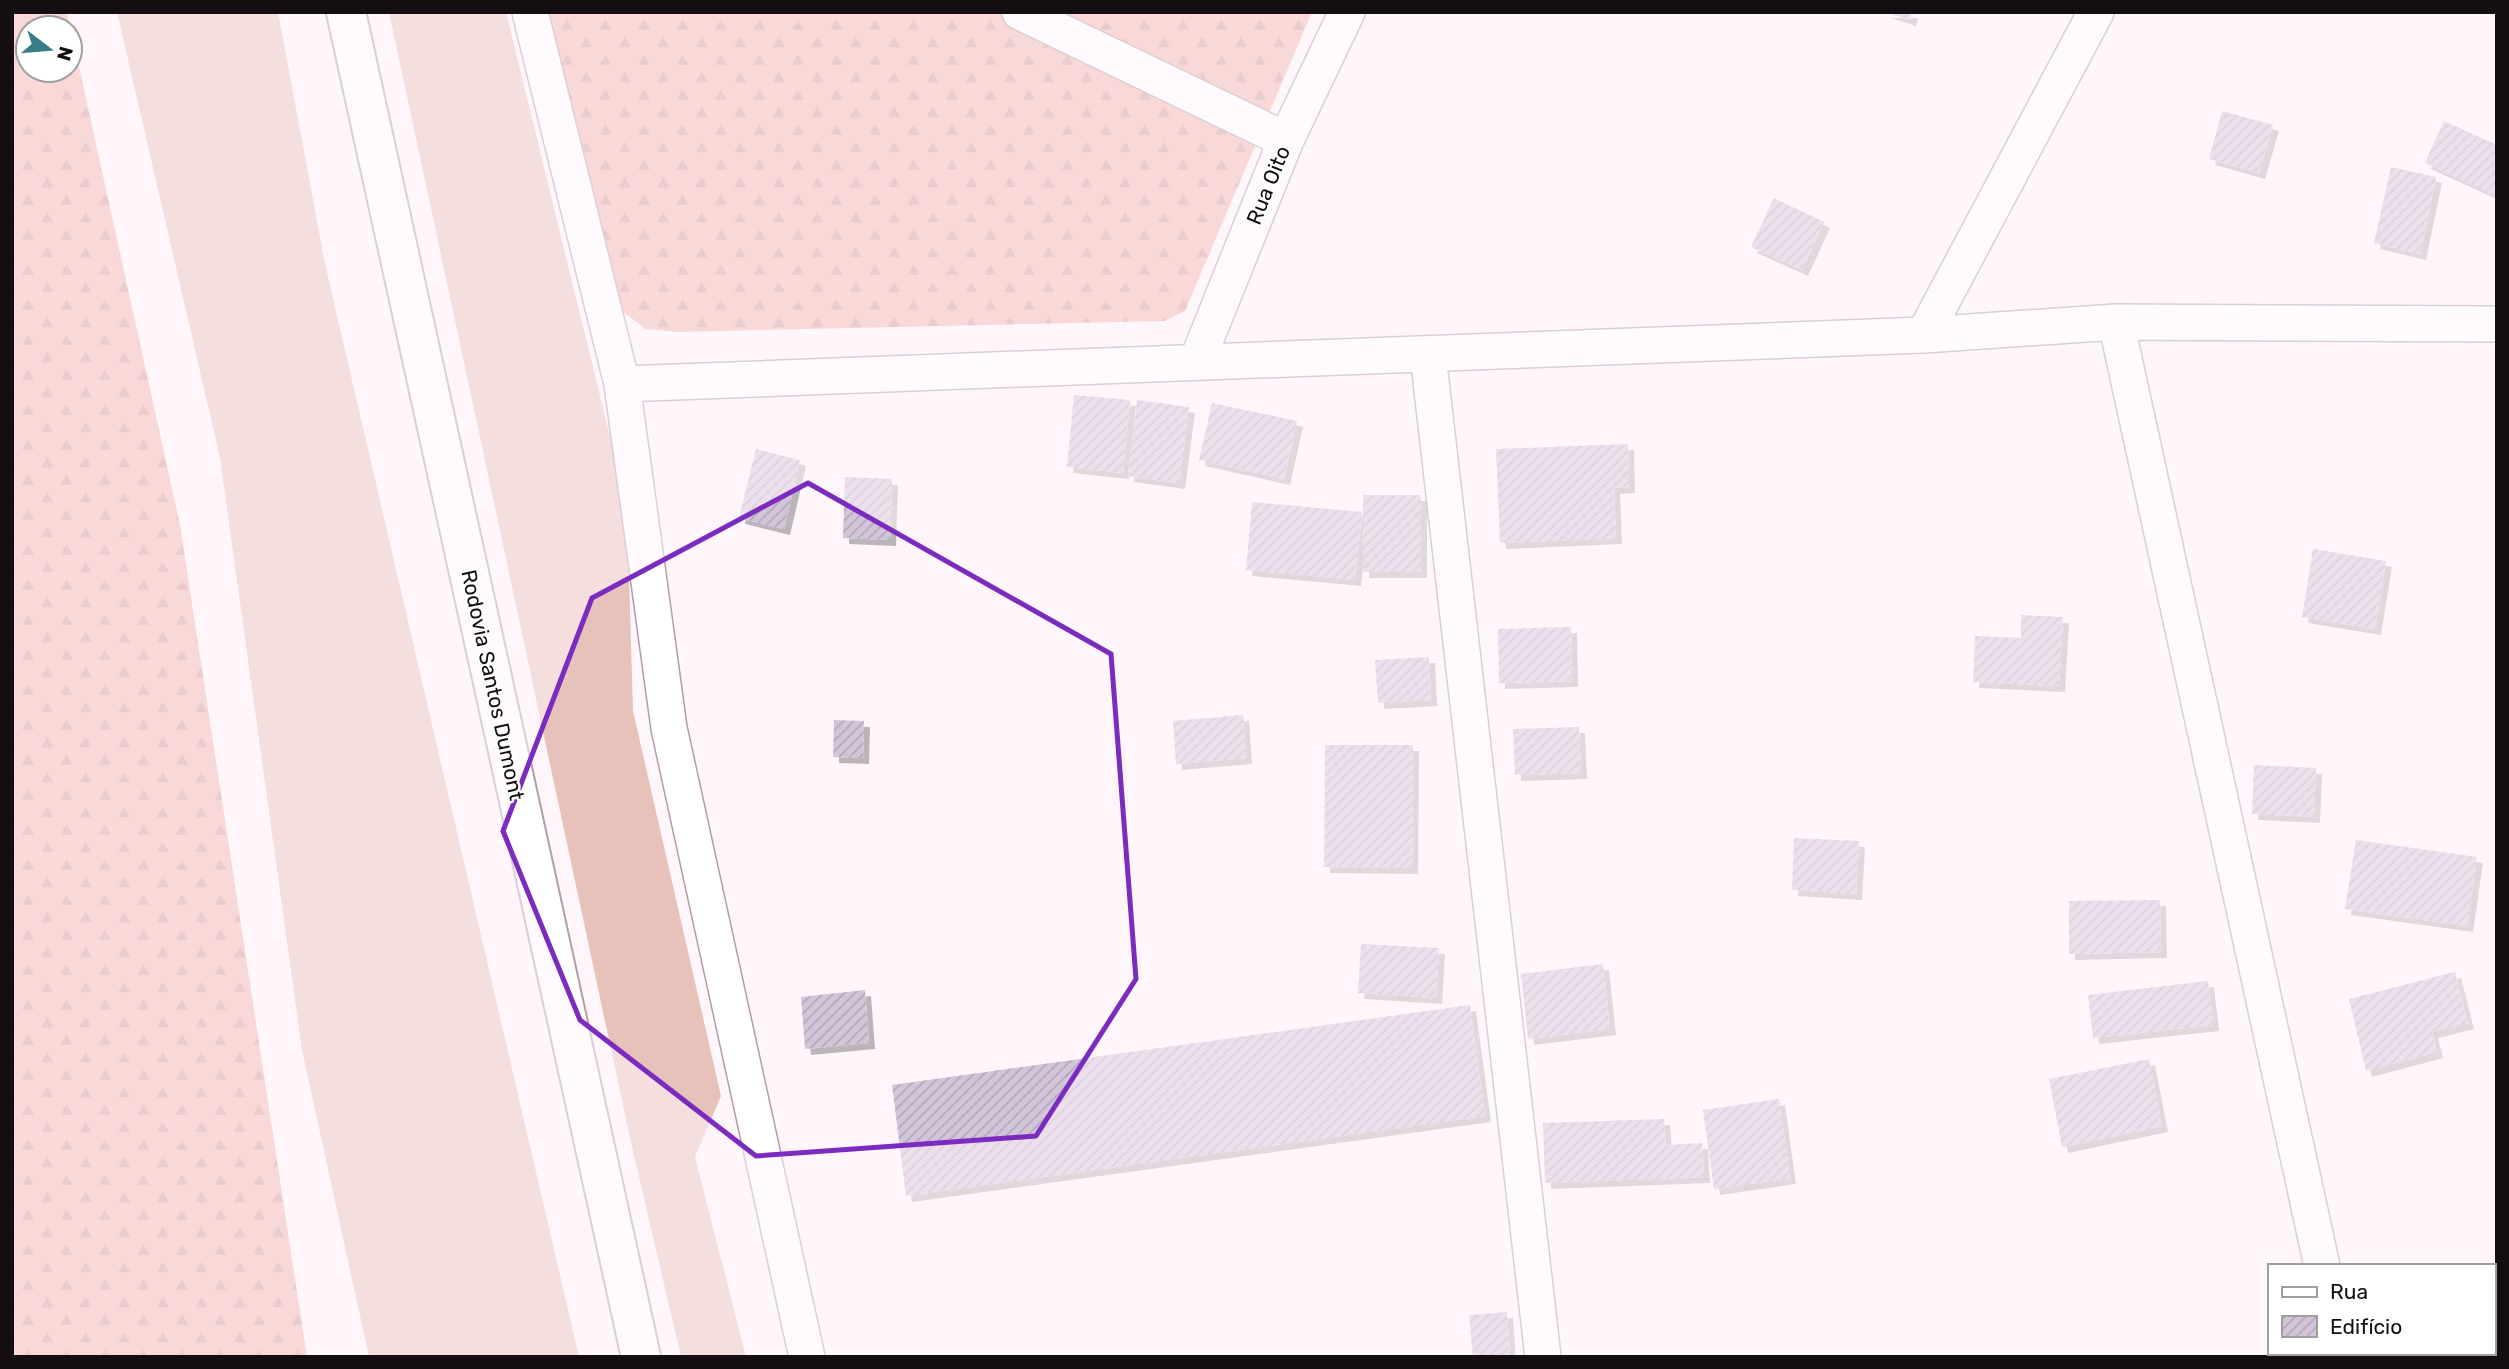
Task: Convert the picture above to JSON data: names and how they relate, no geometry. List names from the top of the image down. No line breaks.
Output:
{"streets":{"highway":["Rodovia Santos Dumont"],"street":["Rua Oito"]},"legend":["Rua","Edifício"],"north":"right"}
